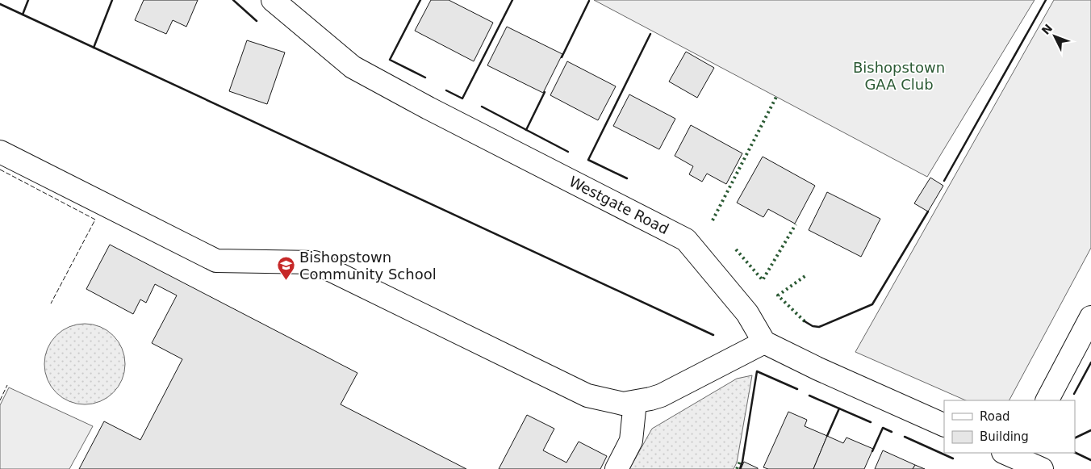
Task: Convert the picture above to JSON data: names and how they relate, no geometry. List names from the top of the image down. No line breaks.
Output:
{"streets":{"street":["Westgate Road"]},"parks":["Bishopstown GAA Club"],"places":{"school or university":["Bishopstown Community School"]},"legend":["Road","Building"],"north":"top left"}
